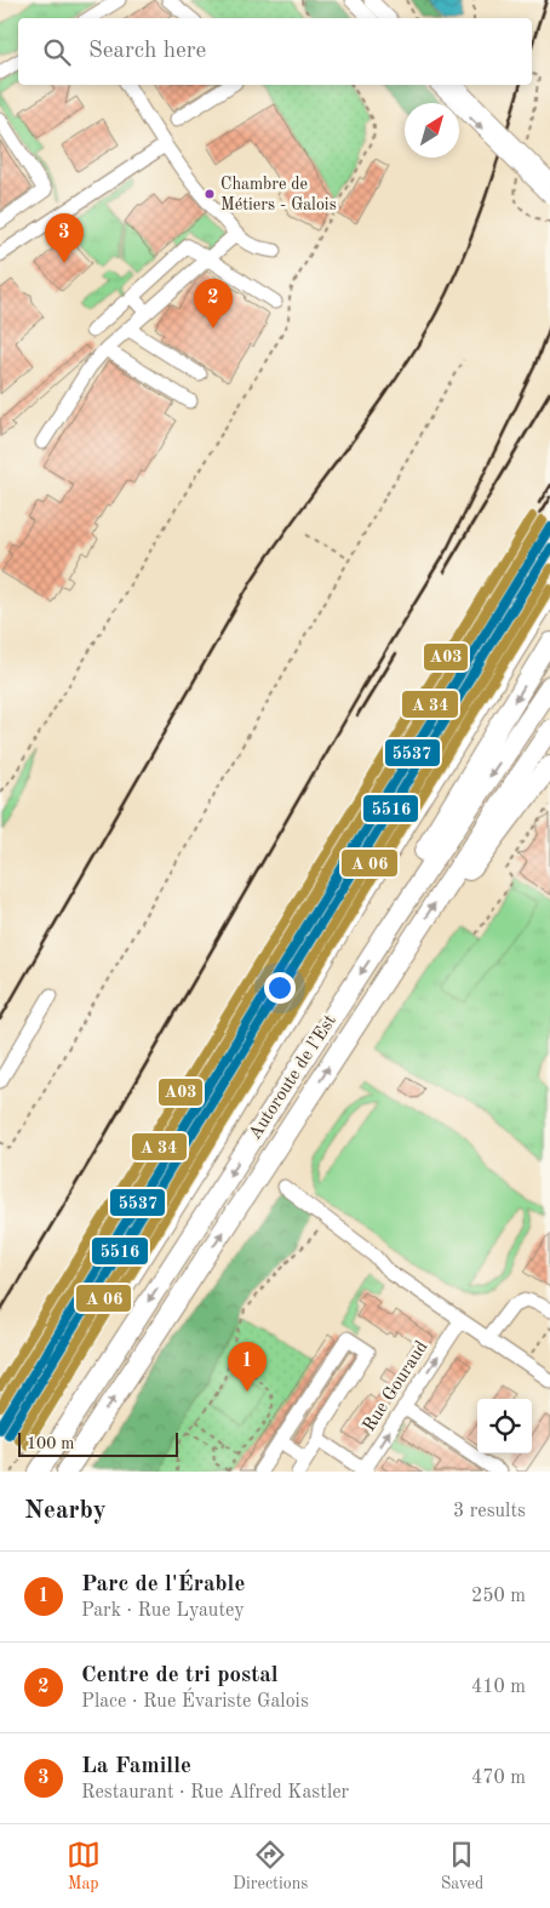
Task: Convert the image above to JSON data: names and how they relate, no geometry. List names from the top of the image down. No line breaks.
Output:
{"streets":{"highway":["Autoroute de l’Est"],"street":["Rue Gouraud"]},"one_way":["Rue Gouraud"],"places":["Chambre de Métiers - Galois"],"lines":["transit line A03","transit line 5537","transit line 5516"],"scale_bar":"100 m","north":"top right","page":{"search":"Search here","pins":["3","2","1"],"scale":"100 m","heading":["Nearby","3 results"],"list":[{"mark":"1","name":"Parc de l'Érable","note":"Park · Rue Lyautey","value":"250 m"},{"mark":"2","name":"Centre de tri postal","note":"Place · Rue Évariste Galois","value":"410 m"},{"mark":"3","name":"La Famille","note":"Restaurant · Rue Alfred Kastler","value":"470 m"}],"nav":["Map","Directions","Saved"]}}
